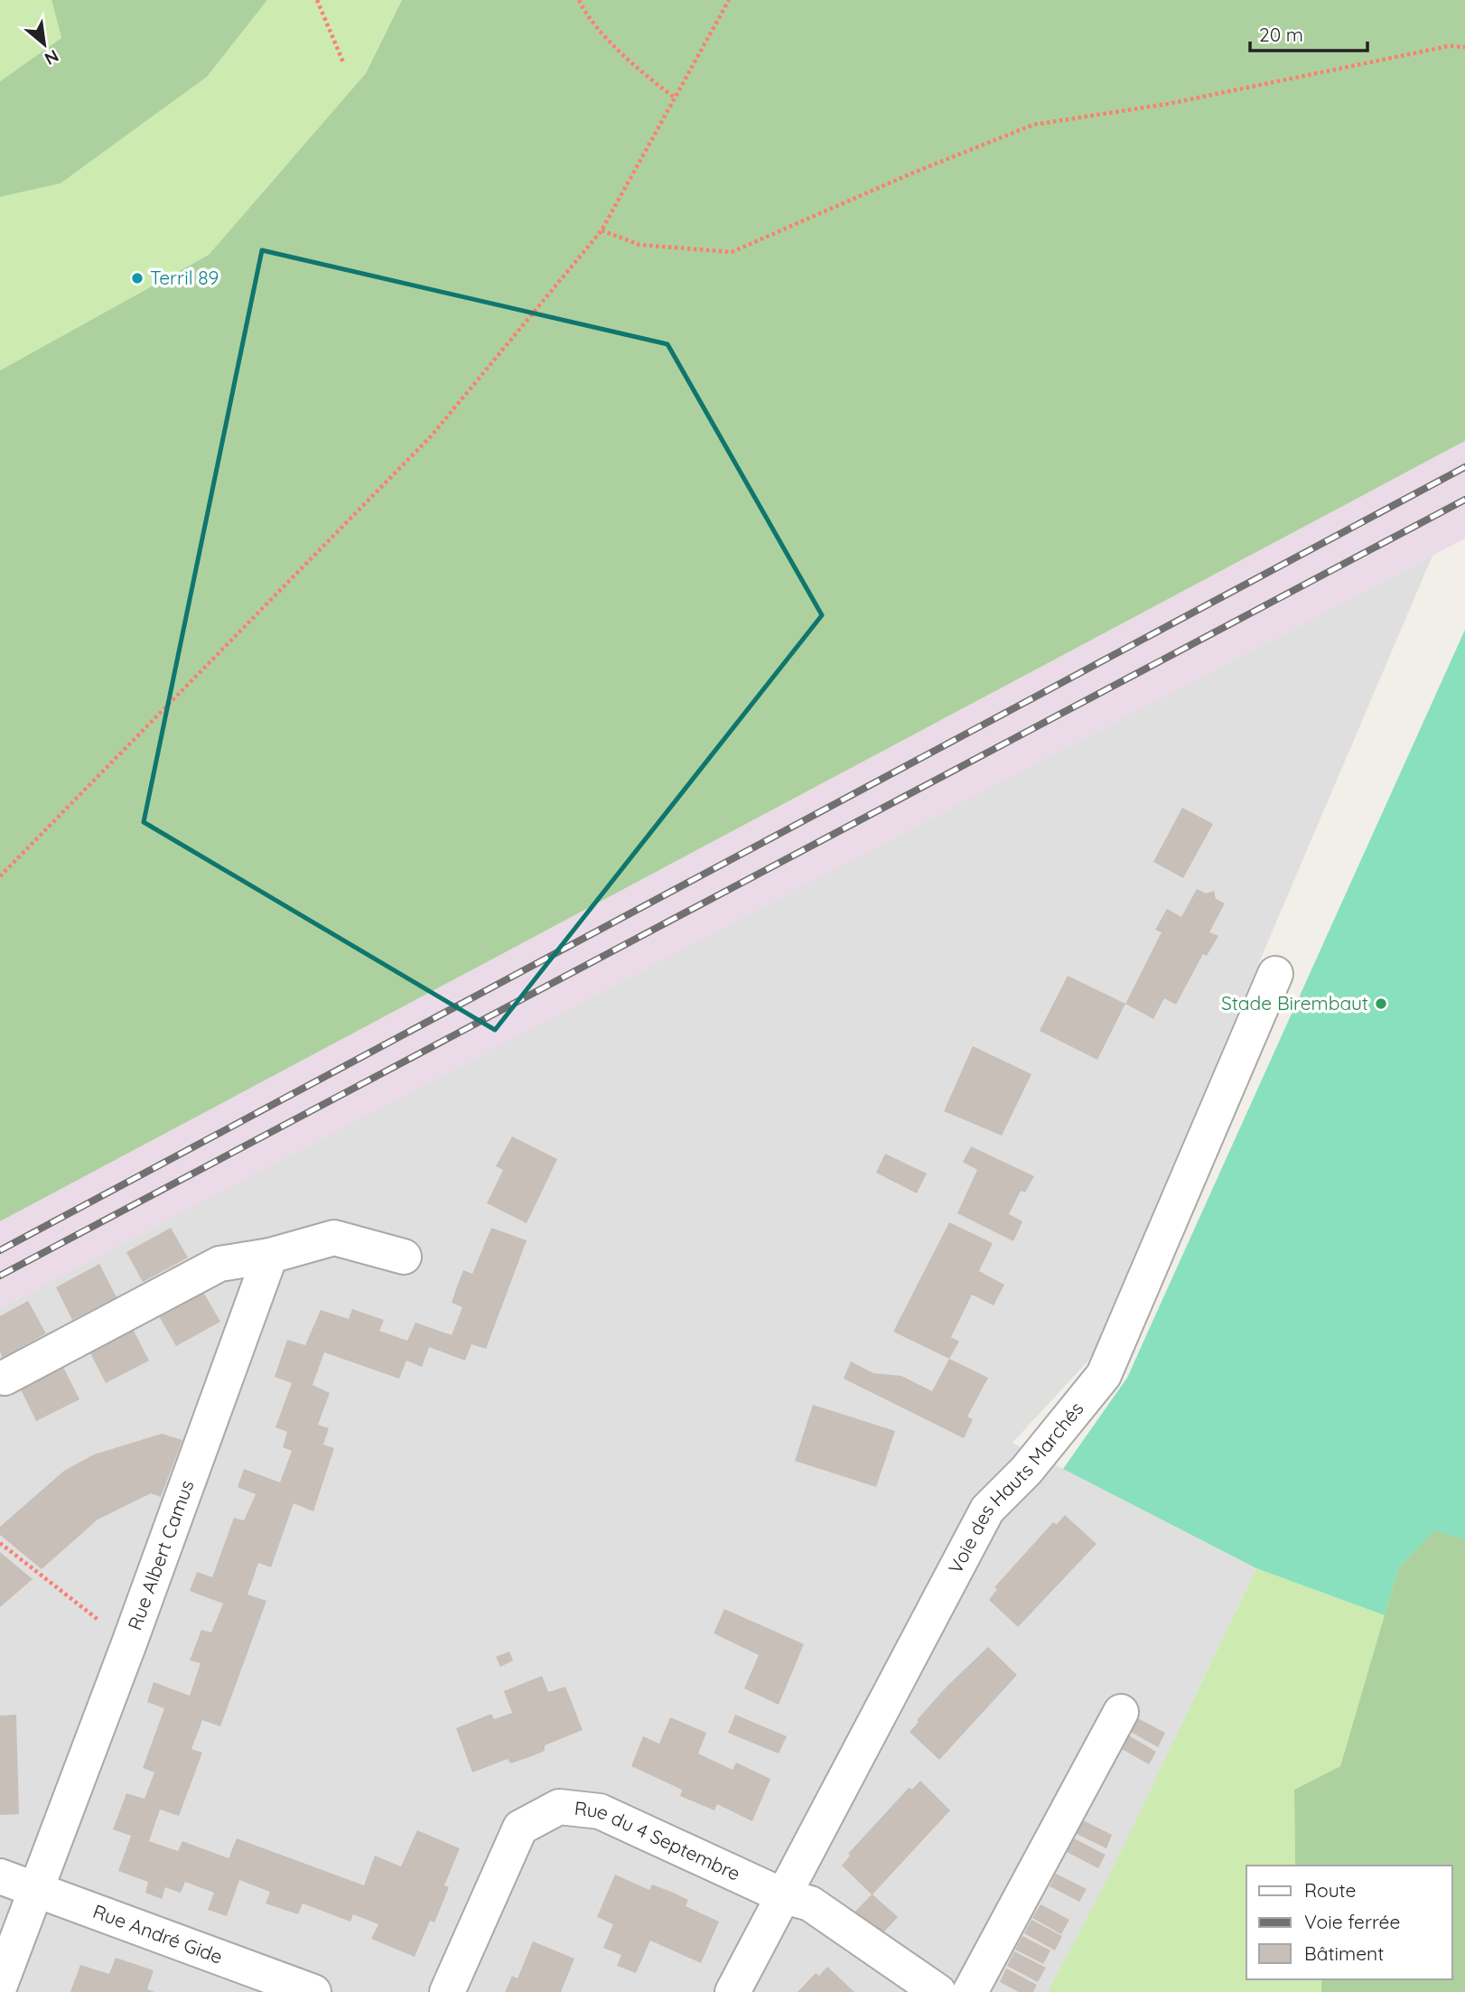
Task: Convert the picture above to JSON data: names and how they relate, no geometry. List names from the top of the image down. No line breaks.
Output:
{"streets":{"street":["Voie des Hauts Marchés","Rue Albert Camus","Rue du 4 Septembre","Rue André Gide"]},"crossings":[["Voie des Hauts Marchés","Rue du 4 Septembre"],["Rue Albert Camus","Rue André Gide"]],"places":["Terril 89","Stade Birembaut"],"legend":["Route","Voie ferrée","Bâtiment"],"scale_bar":"20 m","north":"bottom right"}
